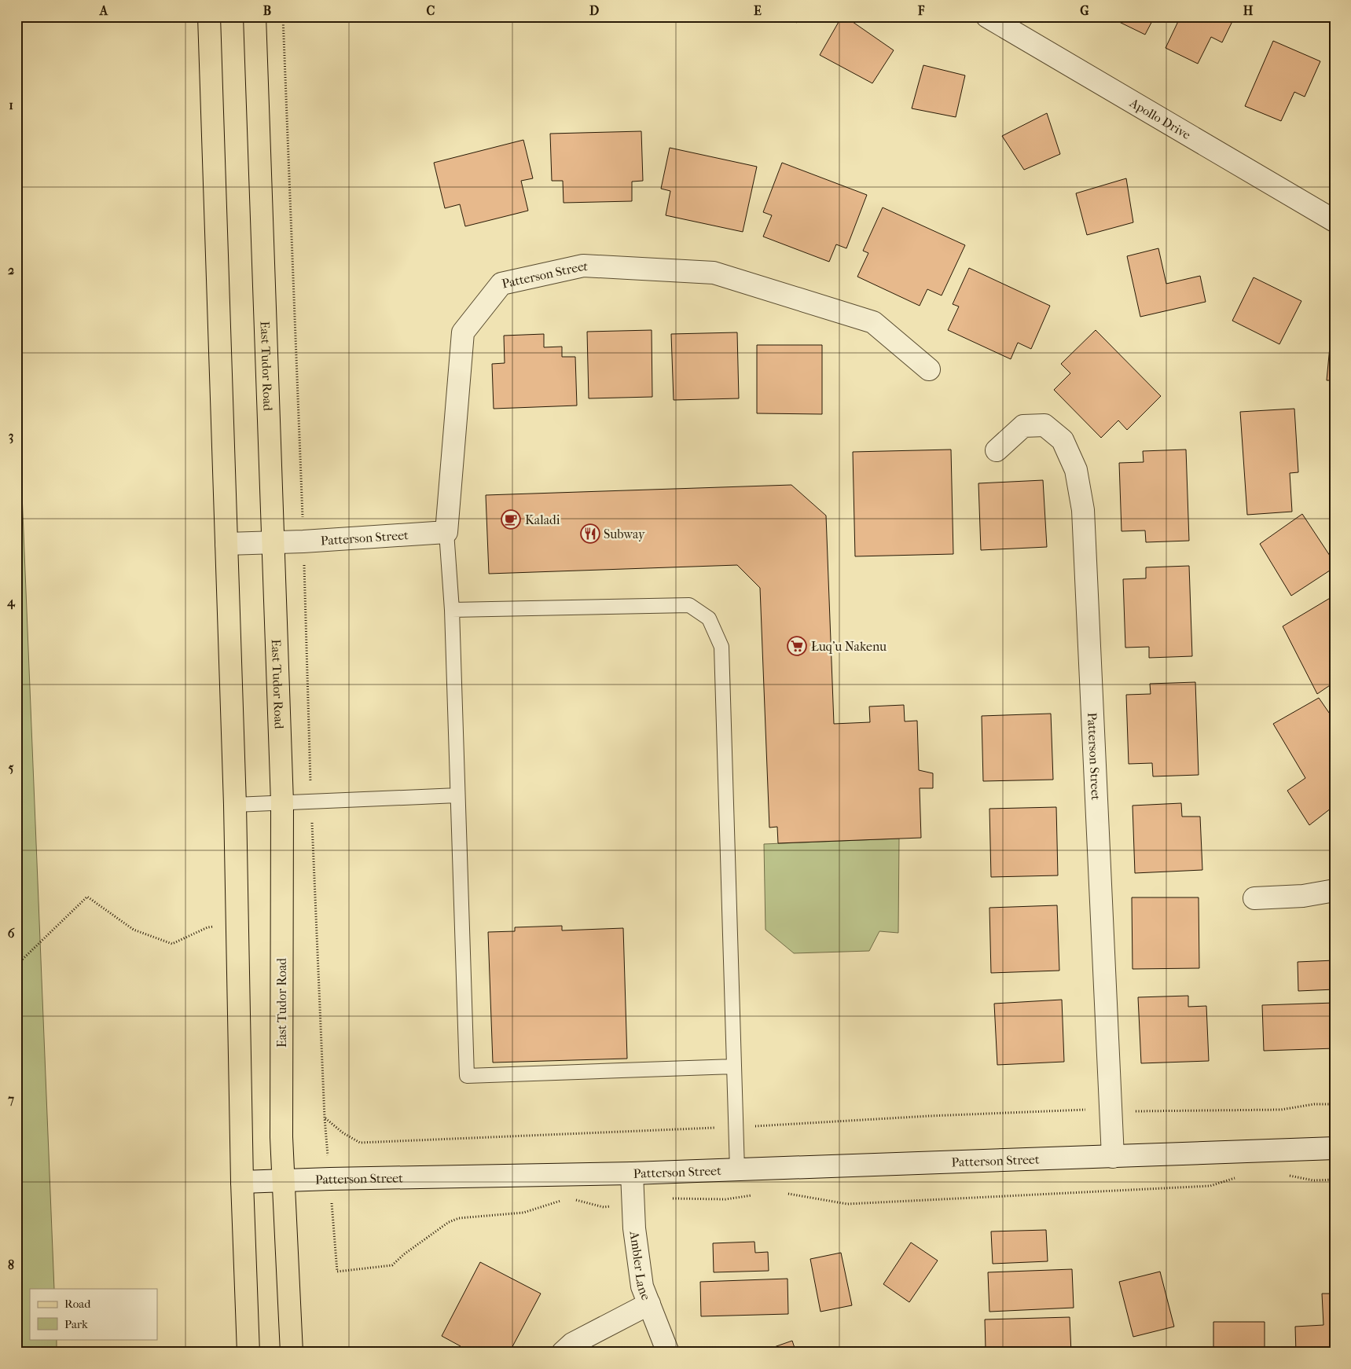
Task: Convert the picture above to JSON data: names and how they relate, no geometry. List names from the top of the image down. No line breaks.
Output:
{"streets":{"main road":["East Tudor Road"],"street":["Apollo Drive","Patterson Street","Ambler Lane"]},"crossings":[["Patterson Street","East Tudor Road"],["Patterson Street","Ambler Lane"]],"places":{"cafe":["Kaladi"],"restaurant":["Subway"],"supermarket":["Łuq’u Nakenu"]},"legend":["Road","Park"],"grid":{"columns":["A","B","C","D","E","F","G","H"],"rows":["1","2","3","4","5","6","7","8"]}}
